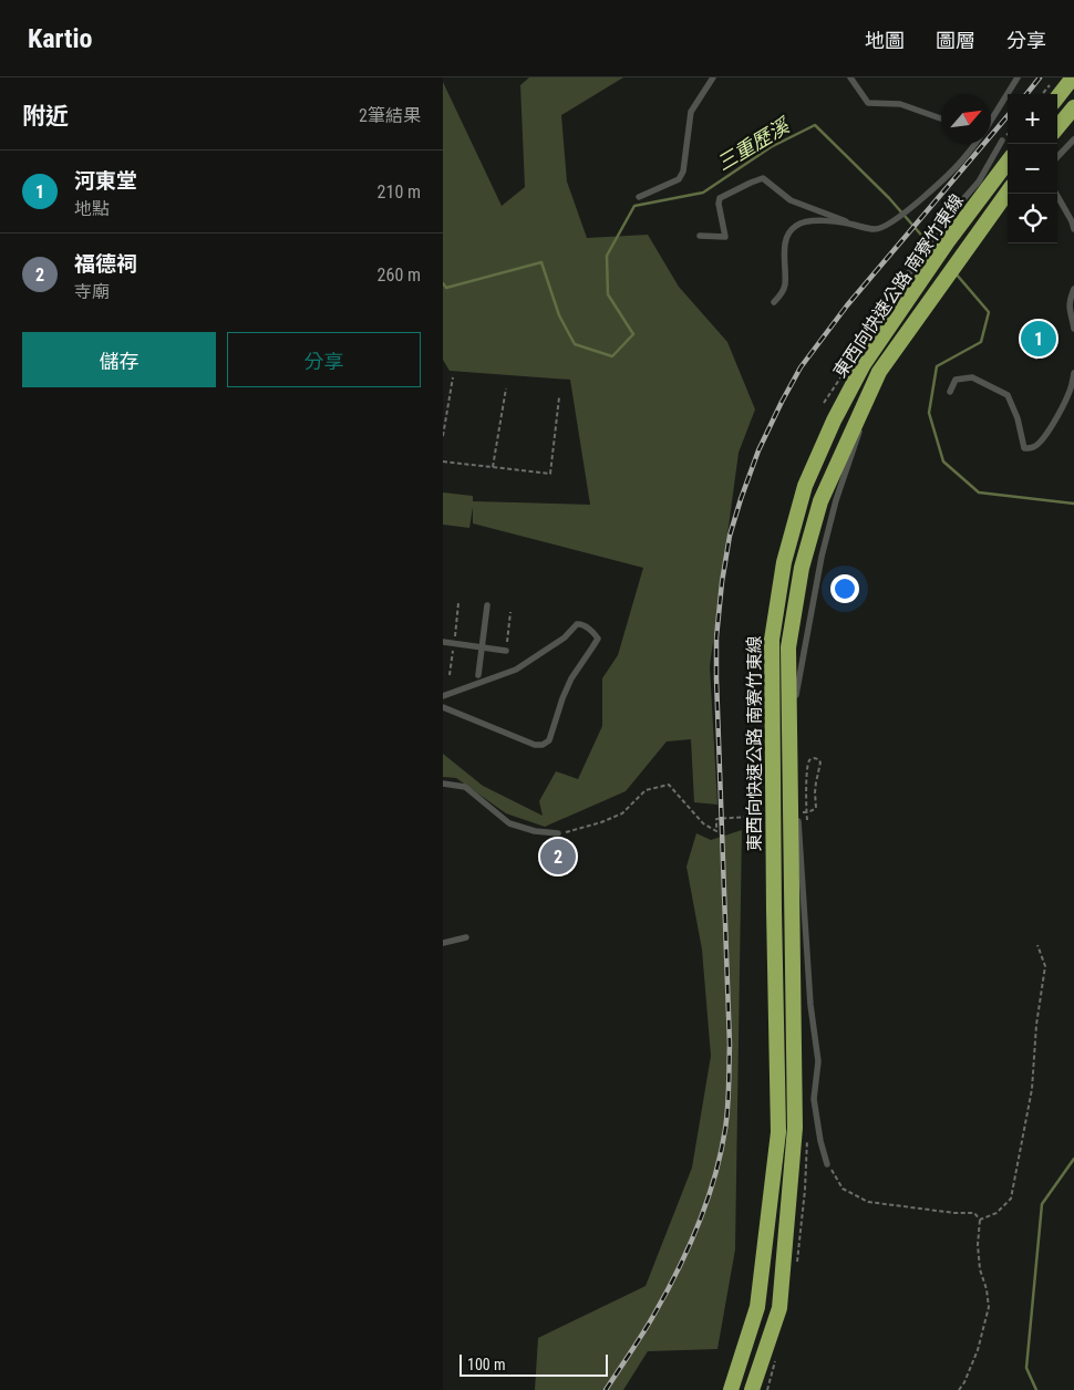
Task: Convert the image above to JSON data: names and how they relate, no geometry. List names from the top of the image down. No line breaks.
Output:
{"streets":{"highway":["東西向快速公路 南寮竹東線"]},"water":["三重歷溪"],"scale_bar":"100 m","north":"top right","page":{"header":"Kartio","nav":["地圖","圖層","分享"],"heading":["附近","2筆結果"],"map_buttons":["+","−"],"list":[{"mark":"1","name":"河東堂","note":"地點","value":"210 m"},{"mark":"2","name":"福德祠","note":"寺廟","value":"260 m"}],"buttons":["儲存","分享"],"pins":["1","2"],"scale":"100 m"}}
